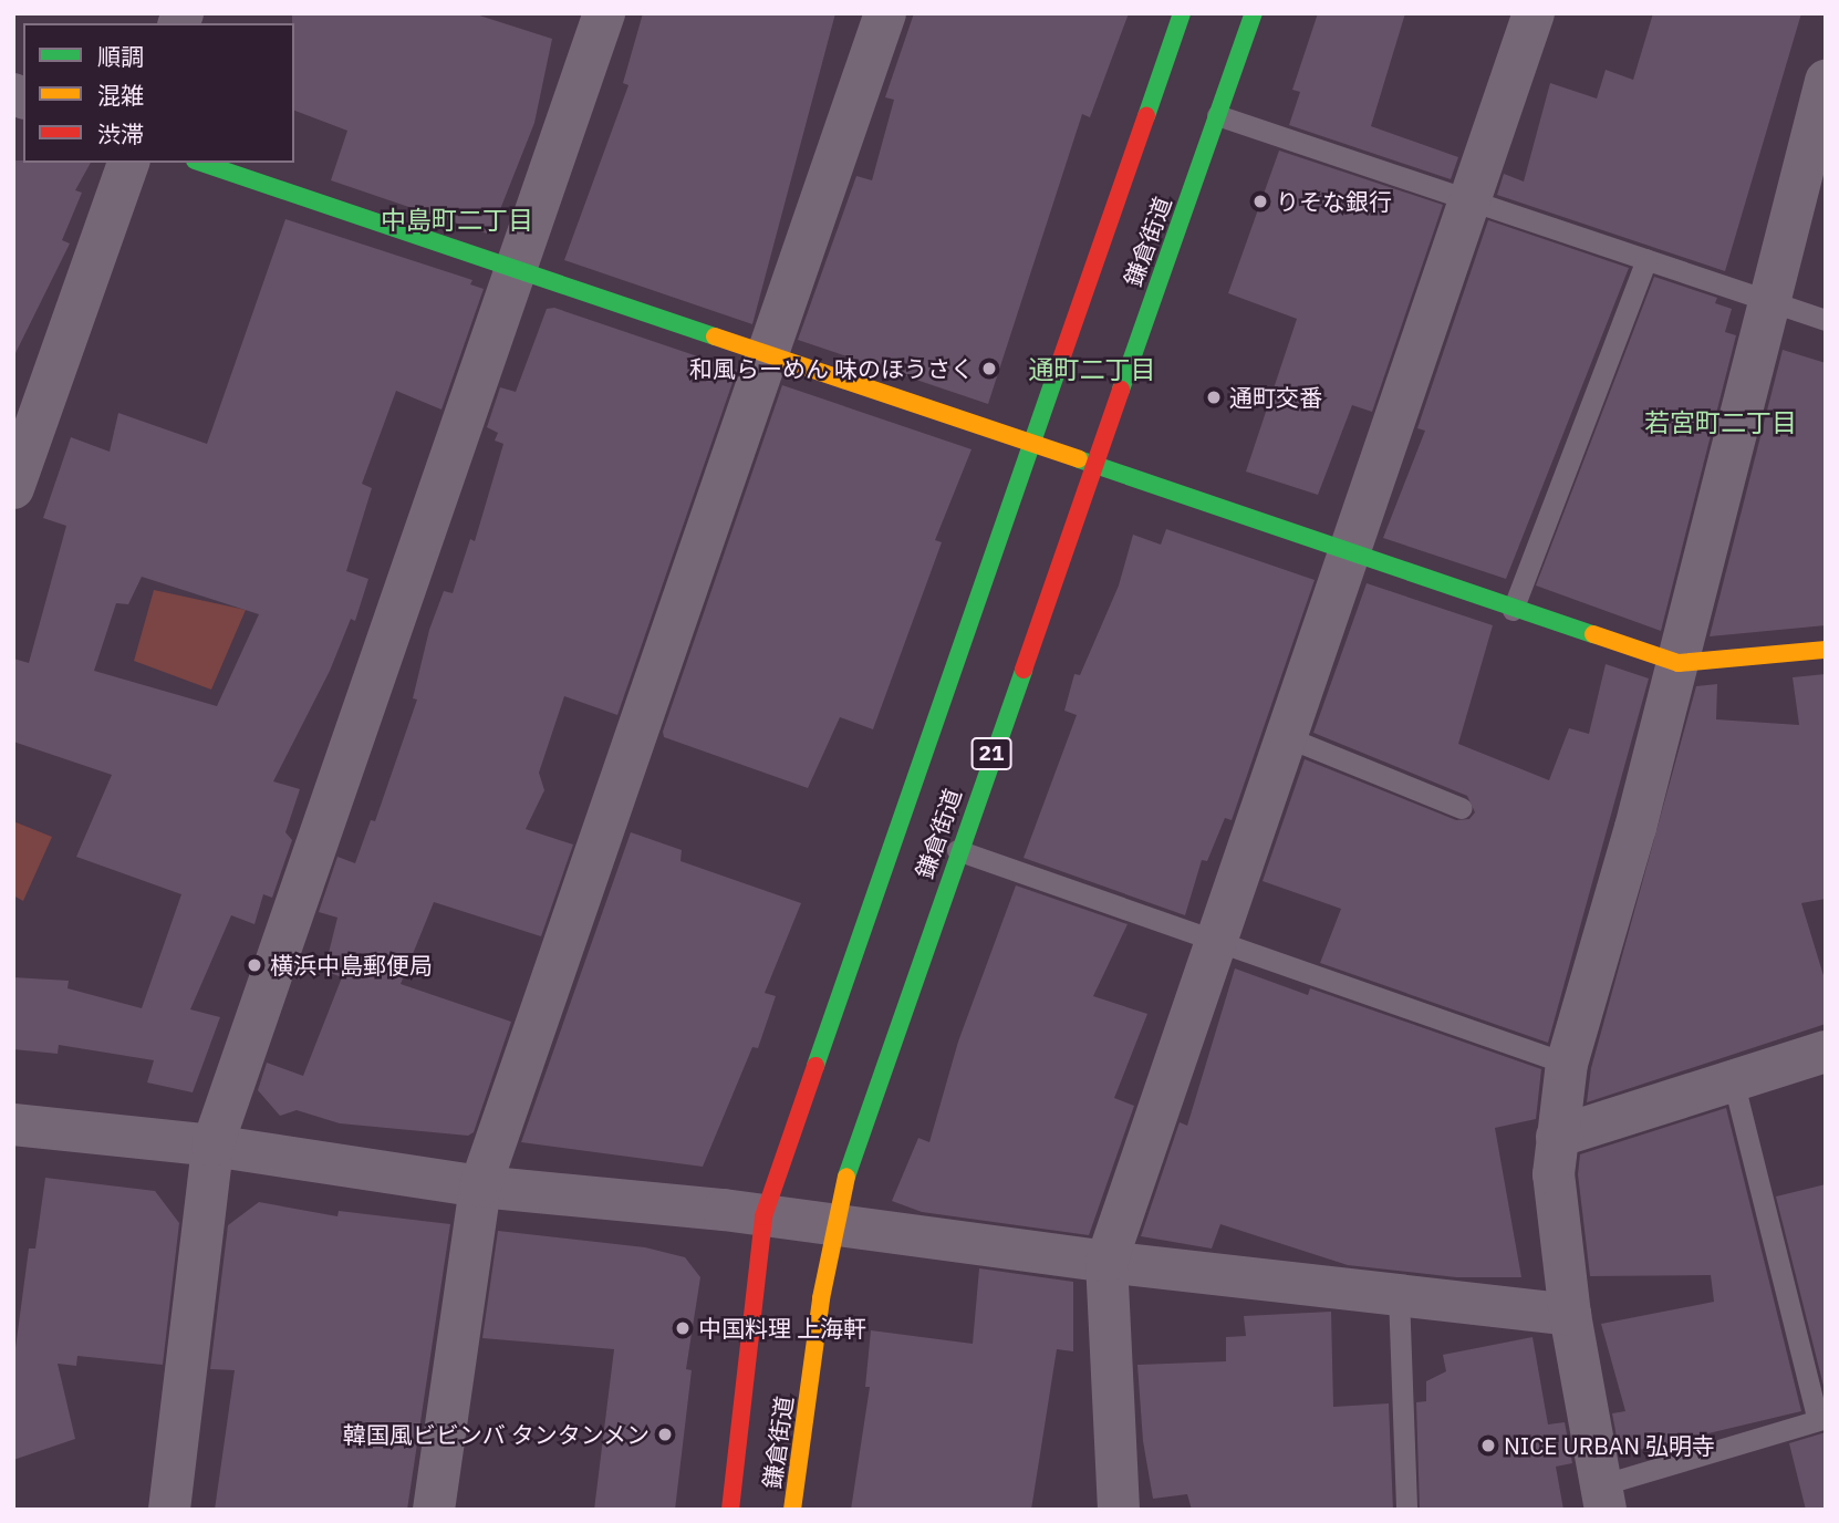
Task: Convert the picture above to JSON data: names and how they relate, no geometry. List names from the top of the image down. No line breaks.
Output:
{"streets":{"main road":["鎌倉街道","21"]},"districts":["中島町二丁目","通町二丁目","若宮町二丁目"],"places":["りそな銀行","和風らーめん 味のほうさく","通町交番","横浜中島郵便局","中国料理 上海軒","韓国風ビビンバ タンタンメン","NICE URBAN 弘明寺"],"legend":["順調","混雑","渋滞"]}
